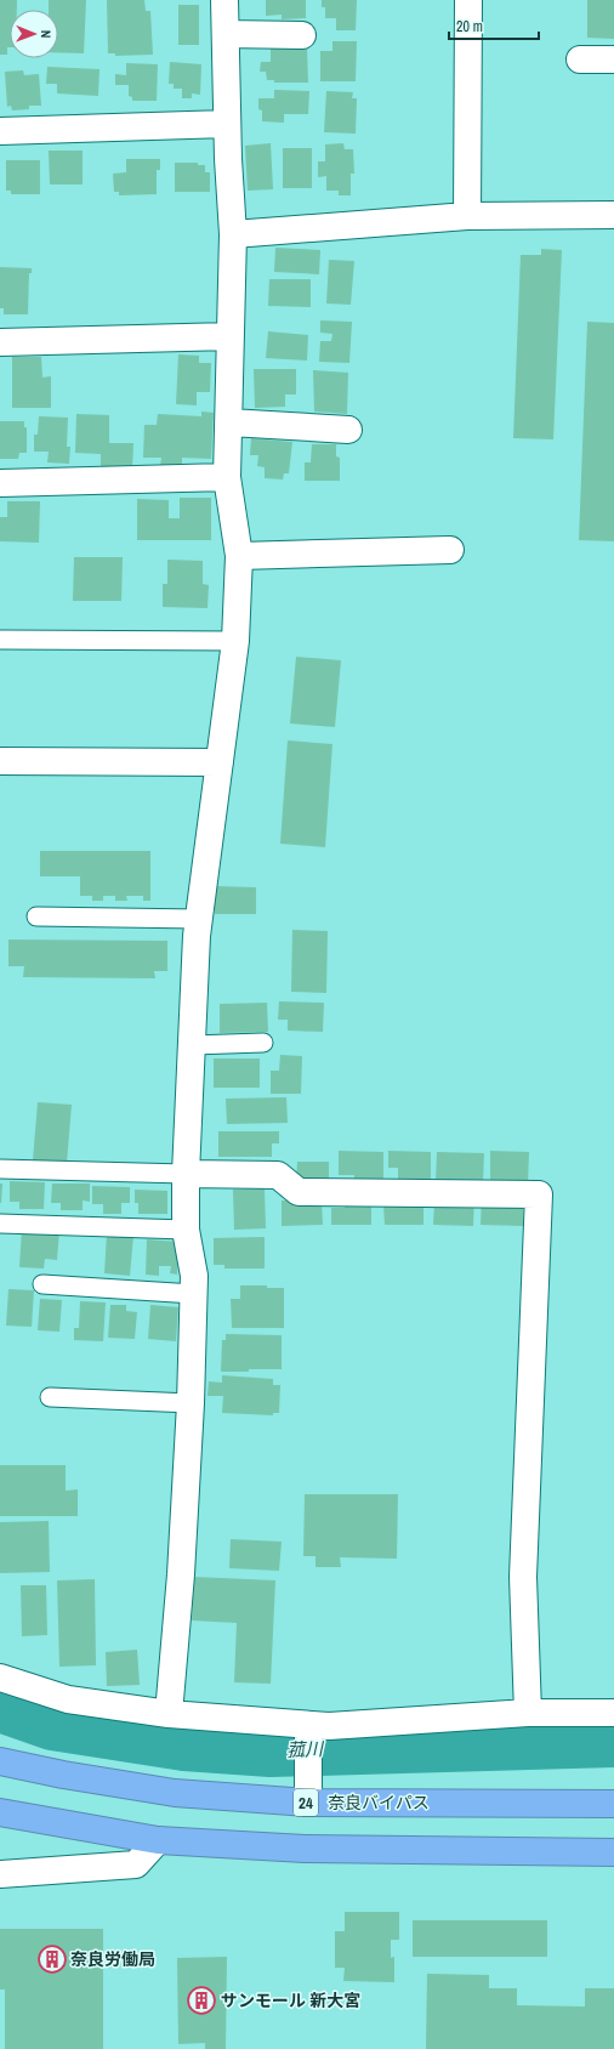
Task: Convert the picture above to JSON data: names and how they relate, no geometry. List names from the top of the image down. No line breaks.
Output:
{"streets":{"highway":["24","奈良バイパス"]},"water":["菰川"],"places":{"building":["奈良労働局","サンモール 新大宮"]},"scale_bar":"20 m","north":"right"}
